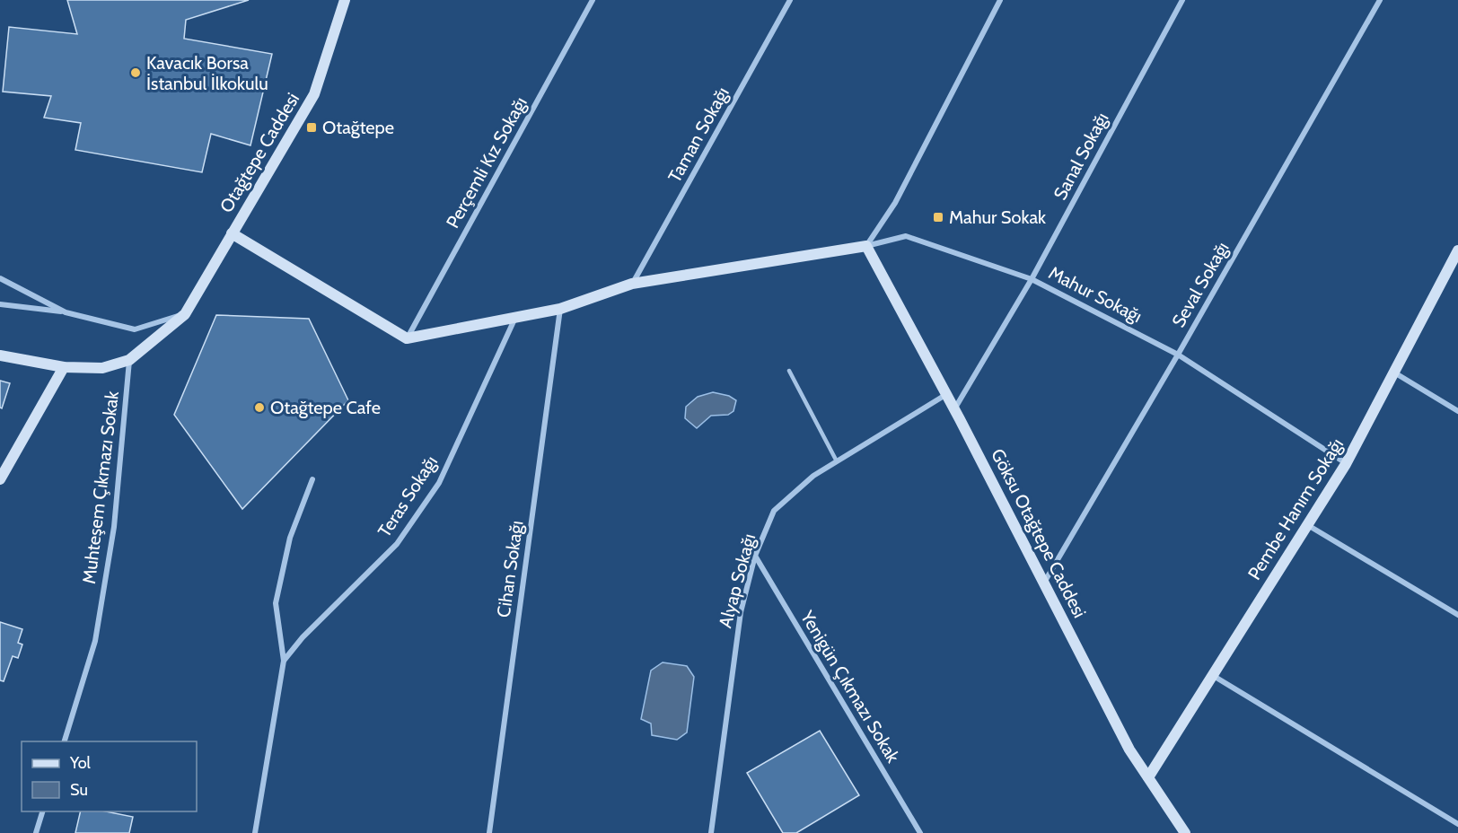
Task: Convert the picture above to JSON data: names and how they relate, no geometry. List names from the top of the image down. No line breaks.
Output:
{"streets":{"street":["Taman Sokağı","Otağtepe Caddesi","Sanal Sokağı","Perçemli Kız Sokağı","Seval Sokağı","Mahur Sokağı","Muhteşem Çıkmazı Sokak","Teras Sokağı","Pembe Hanım Sokağı","Göksu Otağtepe Caddesi","Cihan Sokağı","Alyap Sokağı","Yenigün Çıkmazı Sokak"]},"crossings":[["Sanal Sokağı","Mahur Sokağı"],["Sanal Sokağı","Göksu Otağtepe Caddesi"],["Seval Sokağı","Mahur Sokağı"],["Seval Sokağı","Göksu Otağtepe Caddesi"],["Mahur Sokağı","Pembe Hanım Sokağı"],["Mahur Sokağı","Göksu Otağtepe Caddesi"],["Pembe Hanım Sokağı","Göksu Otağtepe Caddesi"],["Göksu Otağtepe Caddesi","Alyap Sokağı"],["Alyap Sokağı","Yenigün Çıkmazı Sokak"]],"places":{"other":["Kavacık Borsa İstanbul İlkokulu","Otağtepe Cafe"],"transit":["Otağtepe","Mahur Sokak"]},"legend":["Yol","Su"]}
